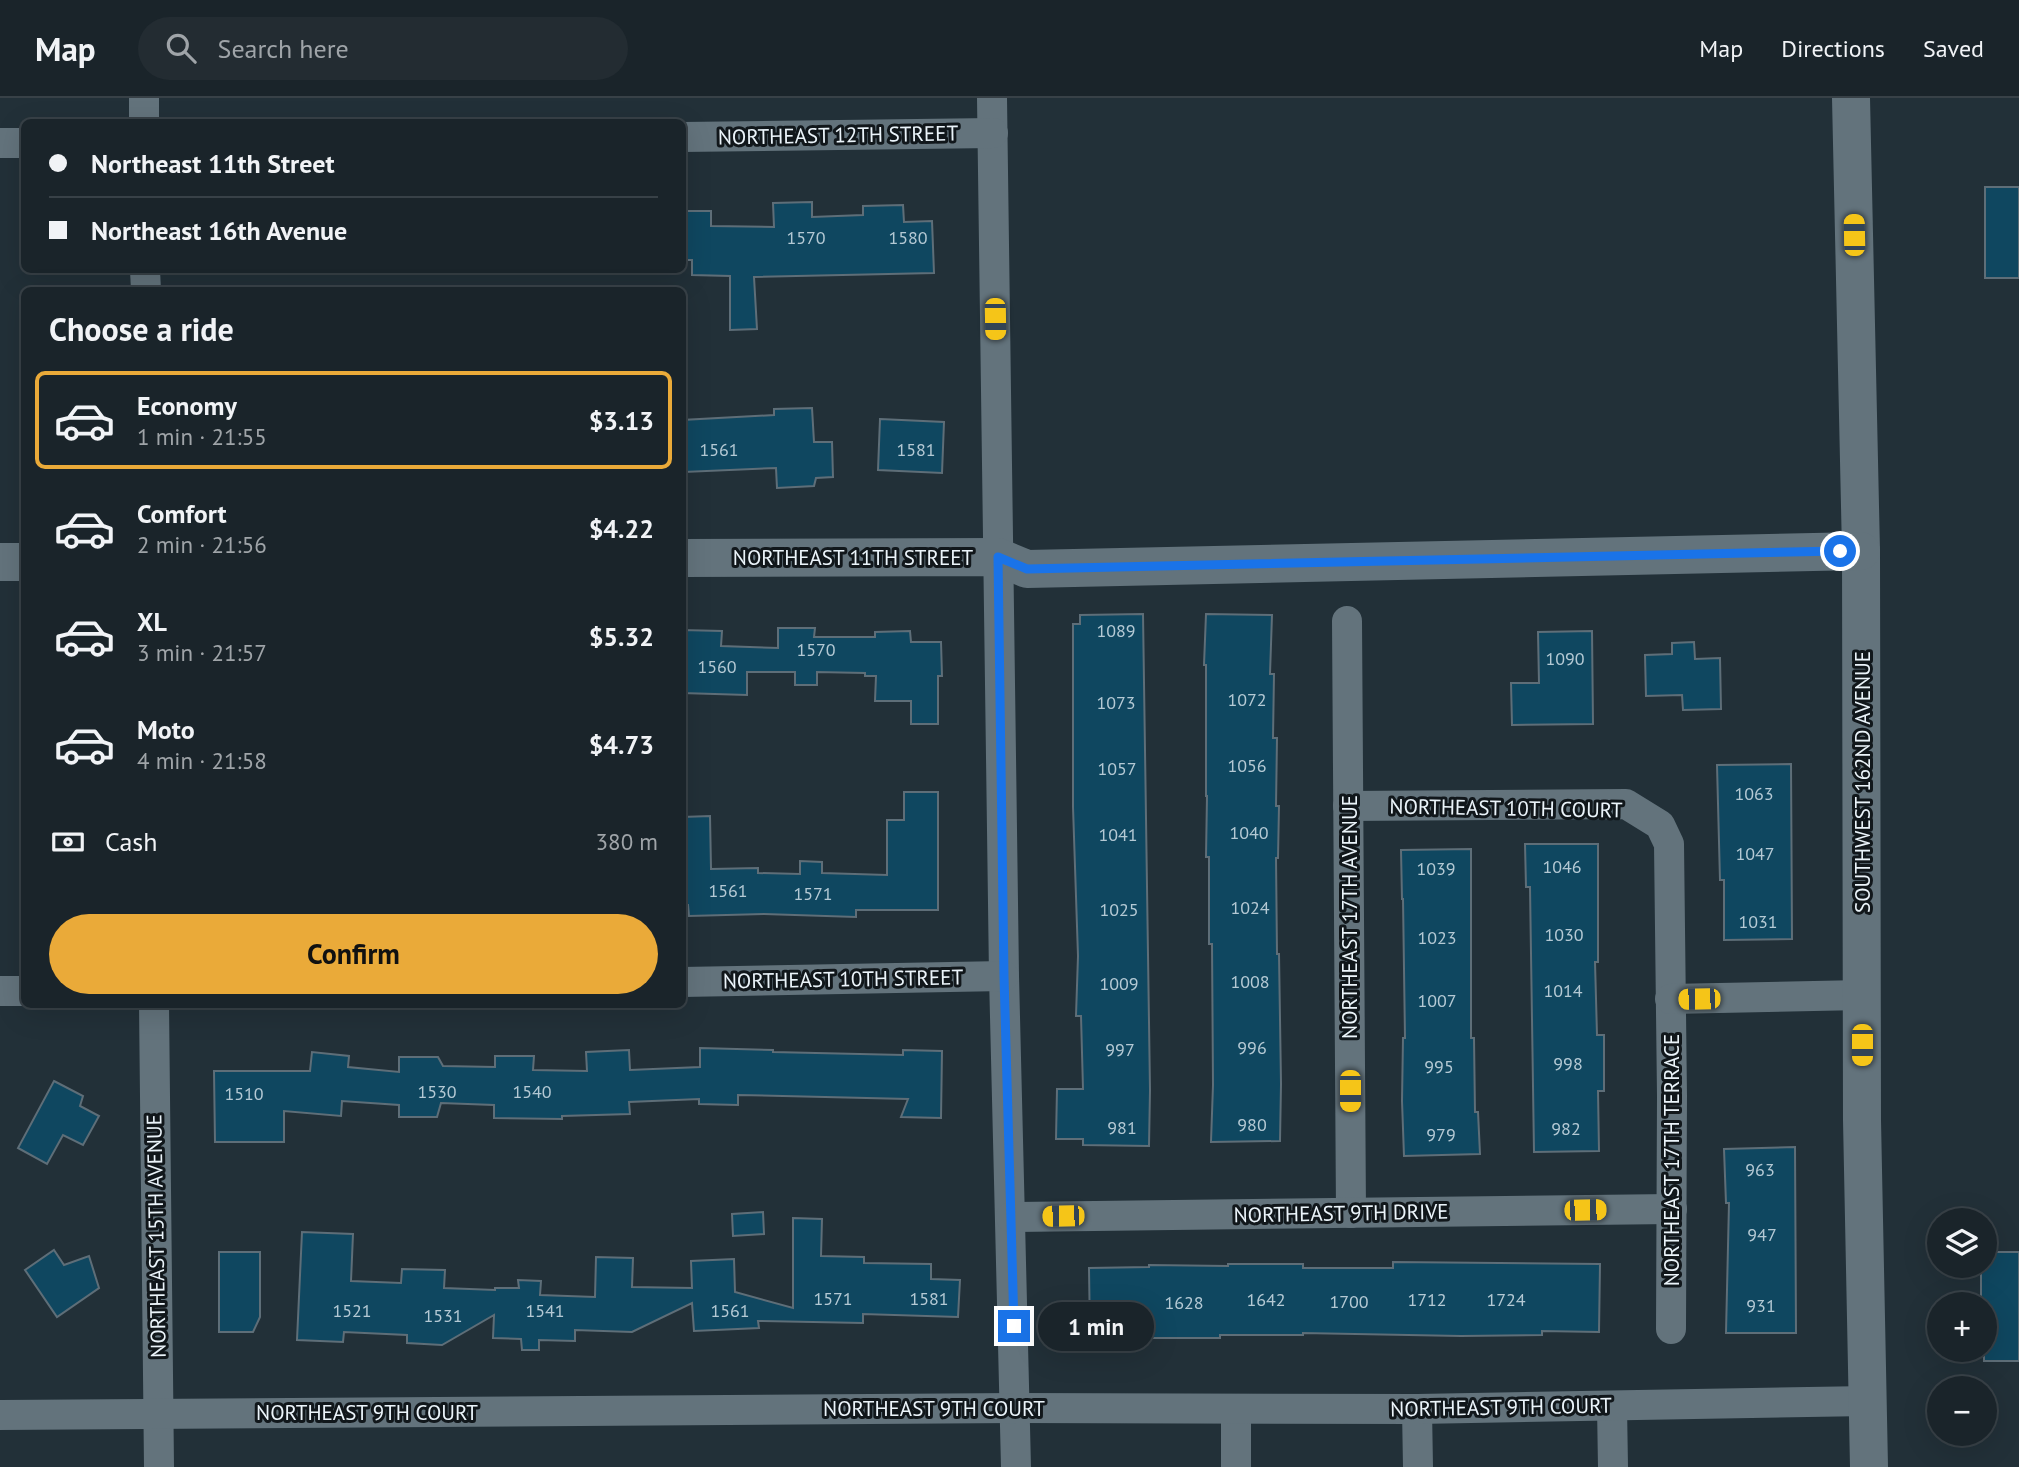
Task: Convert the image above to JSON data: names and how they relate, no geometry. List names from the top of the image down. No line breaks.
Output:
{"streets":{"street":["NORTHEAST 12TH STREET","NORTHEAST 11TH STREET","SOUTHWEST 162ND AVENUE","NORTHEAST 10TH COURT","NORTHEAST 17TH AVENUE","NORTHEAST 10TH STREET","NORTHEAST 17TH TERRACE","NORTHEAST 9TH DRIVE","NORTHEAST 15TH AVENUE","NORTHEAST 9TH COURT"]},"crossings":[["NORTHEAST 11TH STREET","SOUTHWEST 162ND AVENUE"],["SOUTHWEST 162ND AVENUE","NORTHEAST 9TH COURT"],["NORTHEAST 10TH COURT","NORTHEAST 17TH AVENUE"],["NORTHEAST 10TH COURT","NORTHEAST 17TH TERRACE"],["NORTHEAST 17TH AVENUE","NORTHEAST 9TH DRIVE"],["NORTHEAST 17TH TERRACE","NORTHEAST 9TH DRIVE"],["NORTHEAST 15TH AVENUE","NORTHEAST 9TH COURT"]],"house_numbers":["1570","1580","1561","1581","1089","1570","1090","1560","1072","1073","1056","1057","1063","1040","1041","1047","1046","1039","1561","1571","1024","1025","1031","1030","1023","1008","1009","1014","1007","996","997","998","995","1530","1540","1510","980","981","982","979","963","947","1571","1581","1642","1712","1724","1700","1628","931","1521","1541","1561","1531"],"page":{"header":"Map","search":"Search here","nav":["Map","Directions","Saved"],"banner":["Northeast 11th Street","Northeast 16th Avenue"],"heading":"Choose a ride","list":[{"name":"Economy","note":"1 min · 21:55","value":"$3.13"},{"name":"Comfort","note":"2 min · 21:56","value":"$4.22"},{"name":"XL","note":"3 min · 21:57","value":"$5.32"},{"name":"Moto","note":"4 min · 21:58","value":"$4.73"}],"pay":["Cash","380 m"],"buttons":"Confirm","map_buttons":["+","−"],"bubble":"1 min"}}
